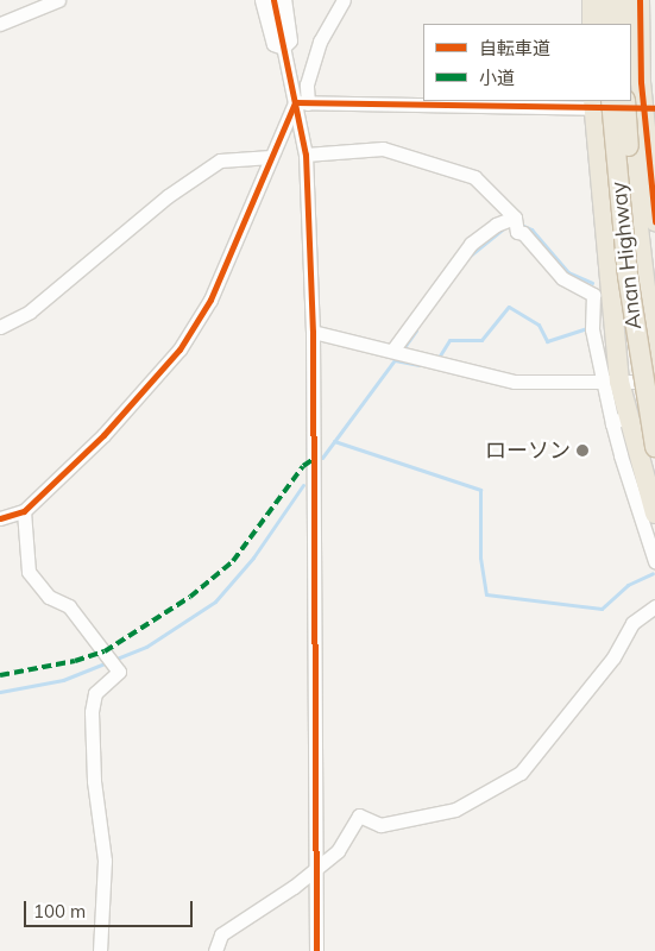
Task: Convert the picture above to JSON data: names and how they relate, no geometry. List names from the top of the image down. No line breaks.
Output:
{"streets":{"highway":["Anan Highway"]},"places":["ローソン"],"legend":["自転車道","小道"],"scale_bar":"100 m"}
